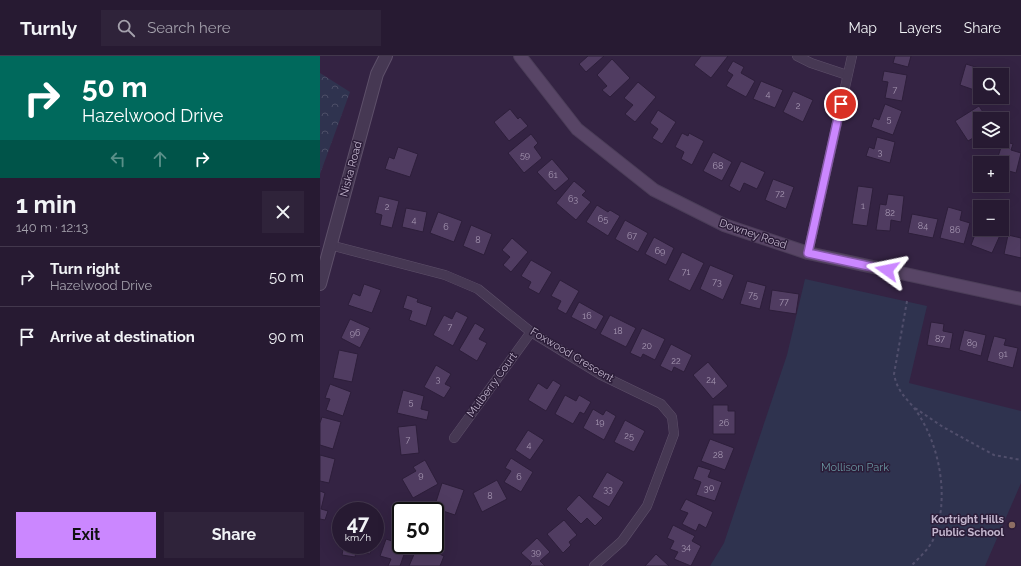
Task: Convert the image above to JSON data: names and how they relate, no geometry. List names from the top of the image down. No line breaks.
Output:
{"streets":{"main road":["Downey Road"],"street":["Niska Road","Foxwood Crescent","Mulberry Court"]},"crossings":[["Niska Road","Foxwood Crescent"],["Foxwood Crescent","Mulberry Court"]],"parks":["Mollison Park"],"places":["Kortright Hills Public School"],"house_numbers":["7","4","2","5","3","59","68","61","72","63","1","2","82","65","4","84","6","86","67","8","69","71","73","75","77","16","7","18","96","87","89","20","91","22","3","24","5","19","26","25","7","4","28","9","6","30","33","8","34","39"],"page":{"header":"Turnly","search":"Search here","nav":["Map","Layers","Share"],"turn":["50 m","Hazelwood Drive"],"map_buttons":["+","−"],"heading":["1 min","140 m · 12:13"],"list":[{"name":"Turn right","note":"Hazelwood Drive","value":"50 m"},{"name":"Arrive at destination","value":"90 m"}],"speed":"47 km/h","limit":"50","buttons":["Exit","Share"]}}
